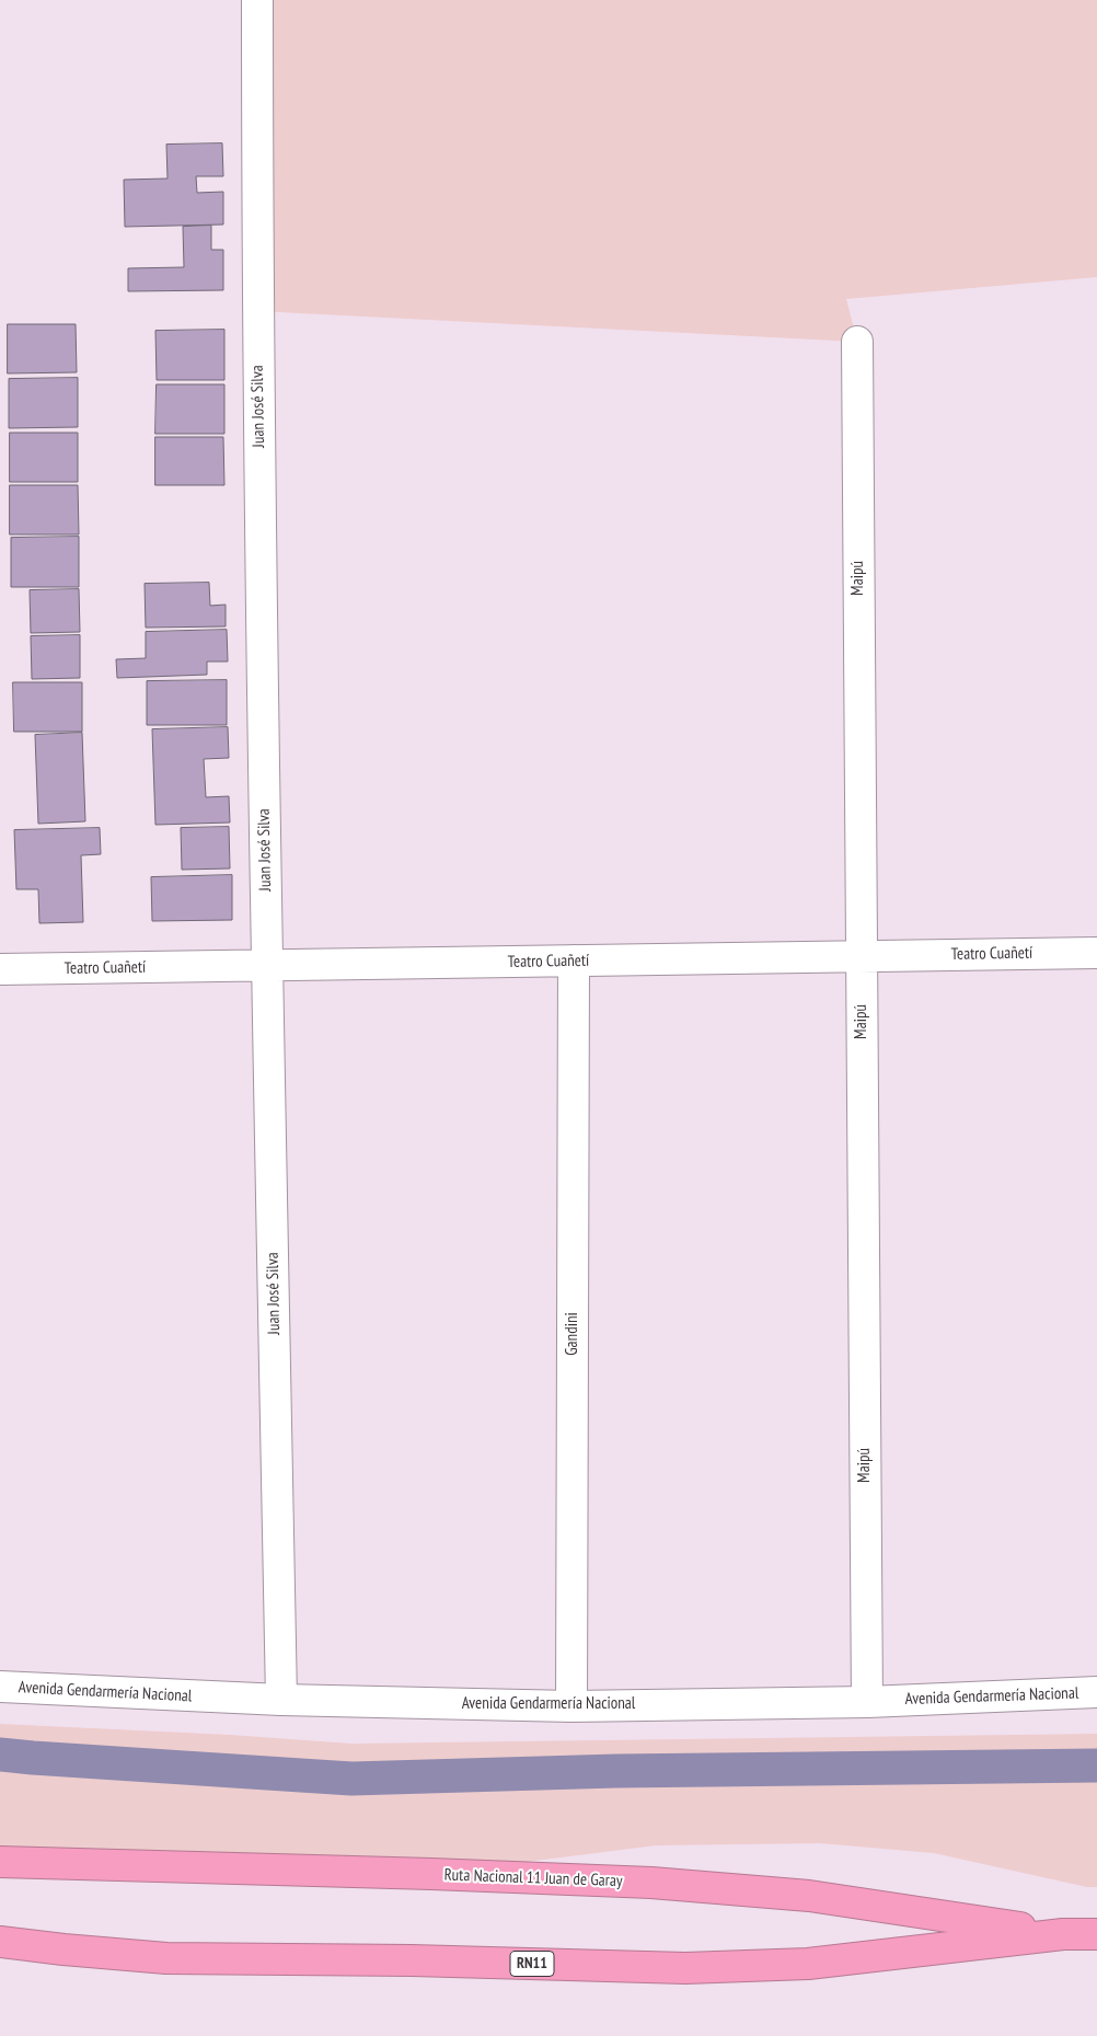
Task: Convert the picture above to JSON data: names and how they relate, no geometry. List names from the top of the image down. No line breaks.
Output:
{"streets":{"highway":["Ruta Nacional 11 Juan de Garay","RN11"],"street":["Juan José Silva","Maipú","Teatro Cuañetí","Gandini","Avenida Gendarmería Nacional"]},"crossings":[["Juan José Silva","Teatro Cuañetí"],["Juan José Silva","Avenida Gendarmería Nacional"],["Maipú","Teatro Cuañetí"],["Maipú","Avenida Gendarmería Nacional"],["Teatro Cuañetí","Gandini"],["Gandini","Avenida Gendarmería Nacional"]]}
